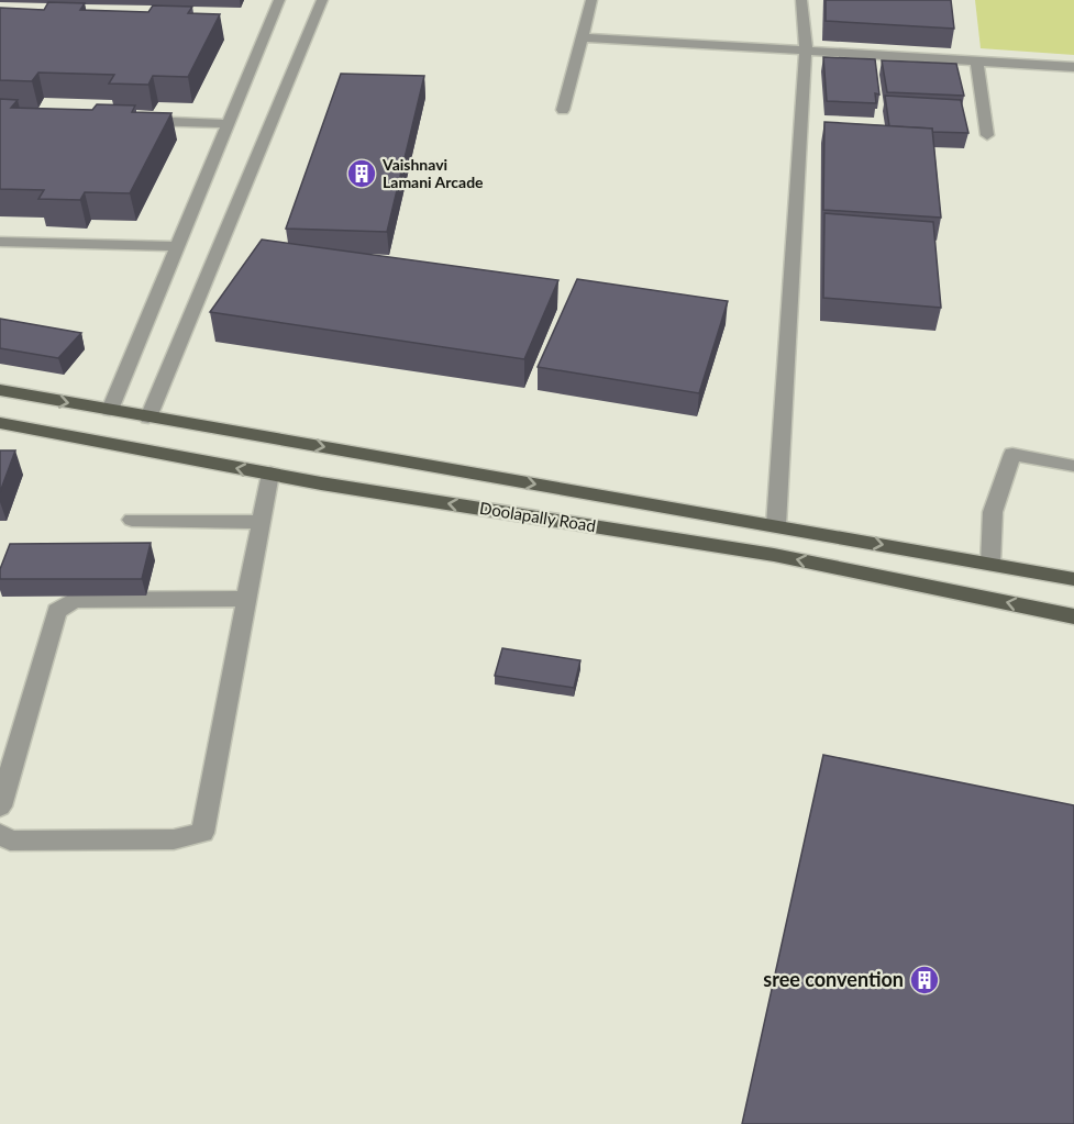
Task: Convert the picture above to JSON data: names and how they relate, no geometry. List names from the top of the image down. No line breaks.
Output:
{"streets":{"main road":["Doolapally Road"]},"places":{"building":["Vaishnavi Lamani Arcade","sree convention"]}}
